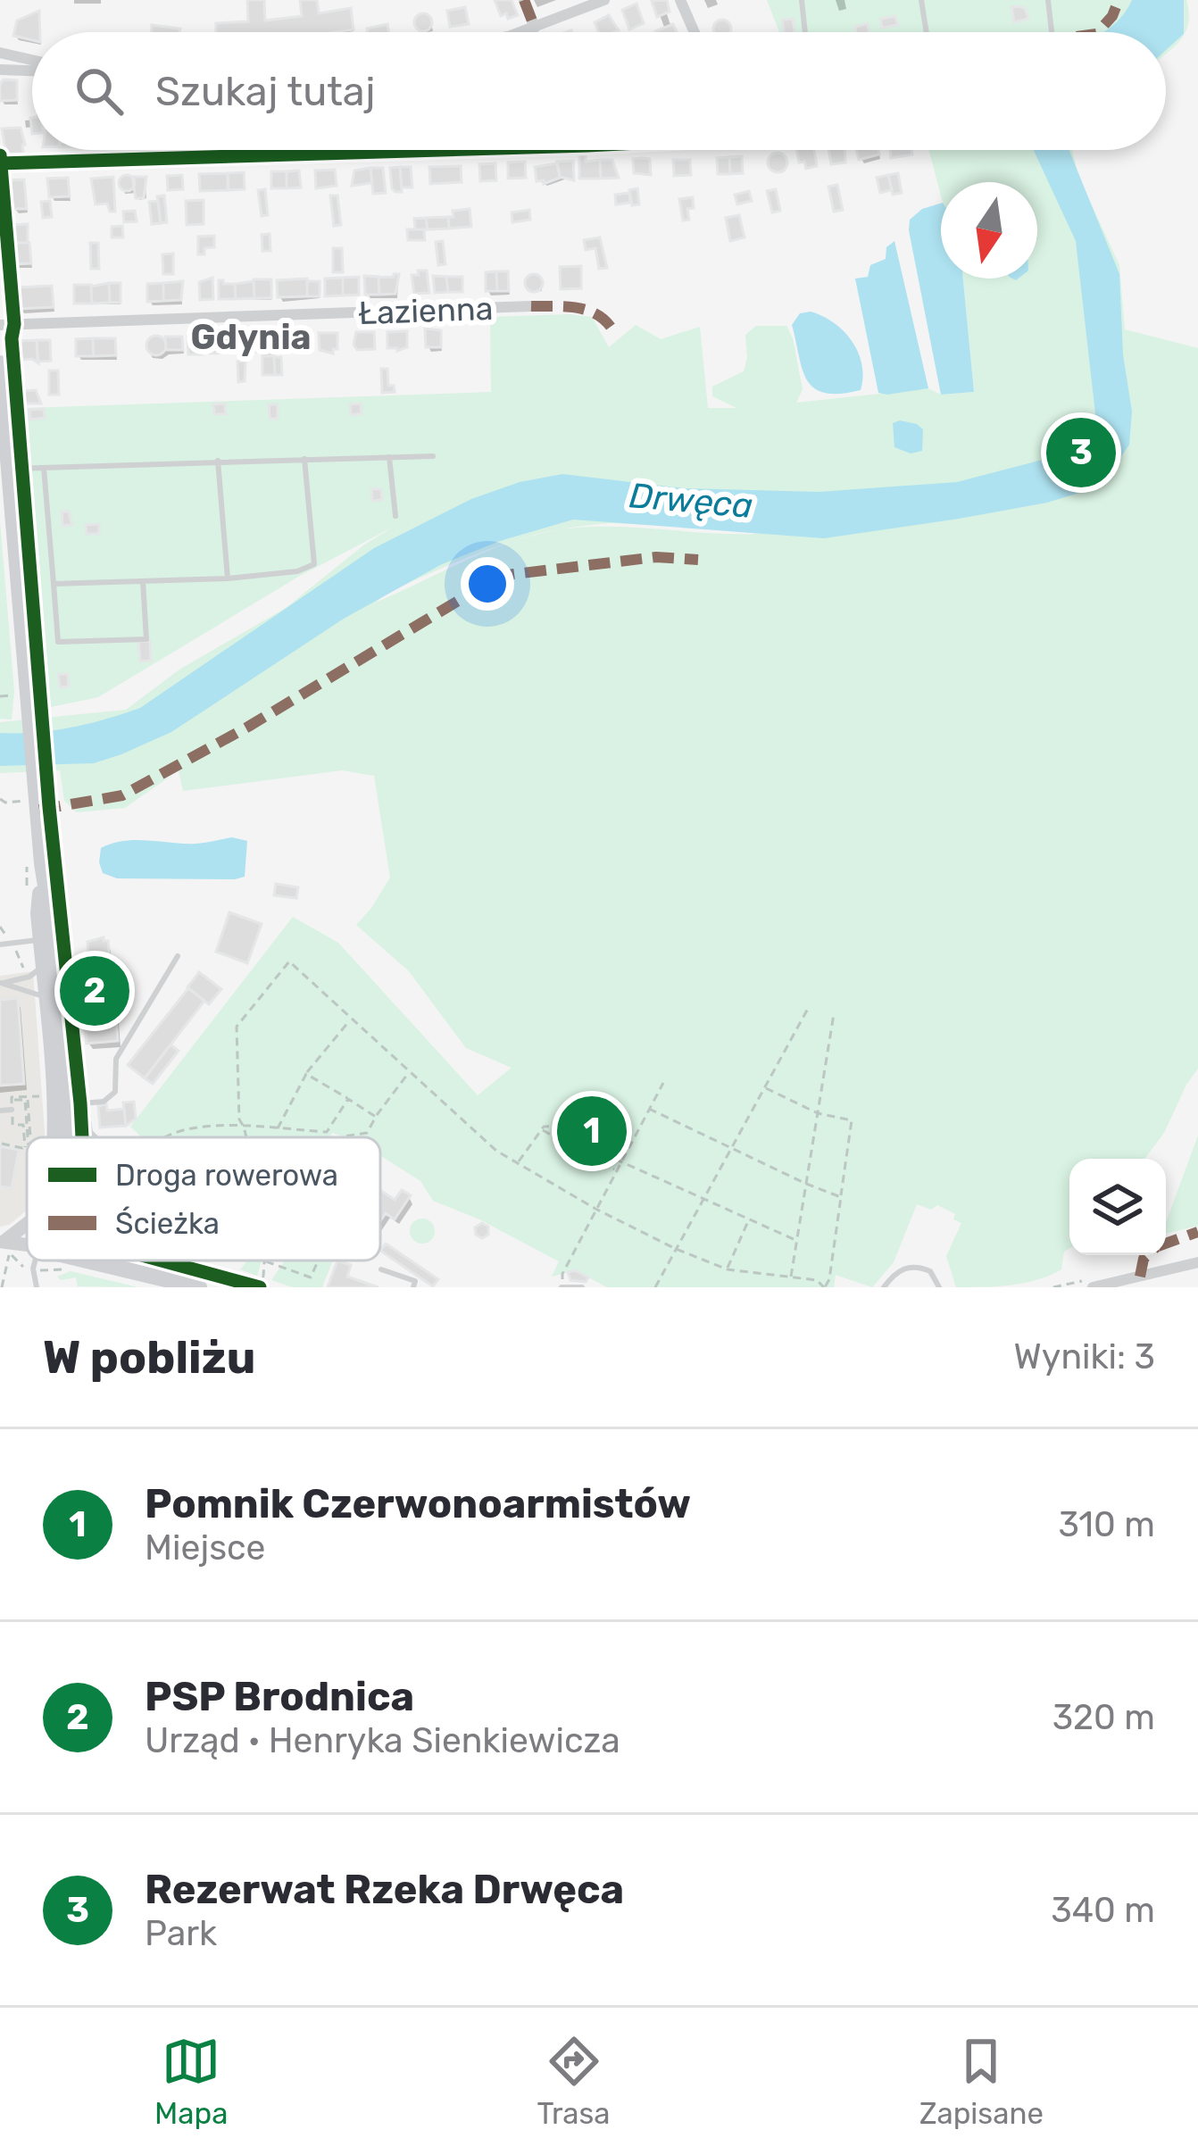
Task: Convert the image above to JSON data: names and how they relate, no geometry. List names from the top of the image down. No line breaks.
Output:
{"streets":{"street":["Łazienna"]},"districts":["Gdynia"],"water":["Drwęca"],"legend":["Droga rowerowa","Ścieżka"],"north":"bottom","page":{"search":"Szukaj tutaj","pins":["3","2","1"],"heading":["W pobliżu","Wyniki: 3"],"list":[{"mark":"1","name":"Pomnik Czerwonoarmistów","note":"Miejsce","value":"310 m"},{"mark":"2","name":"PSP Brodnica","note":"Urząd · Henryka Sienkiewicza","value":"320 m"},{"mark":"3","name":"Rezerwat Rzeka Drwęca","note":"Park","value":"340 m"}],"nav":["Mapa","Trasa","Zapisane"]}}
